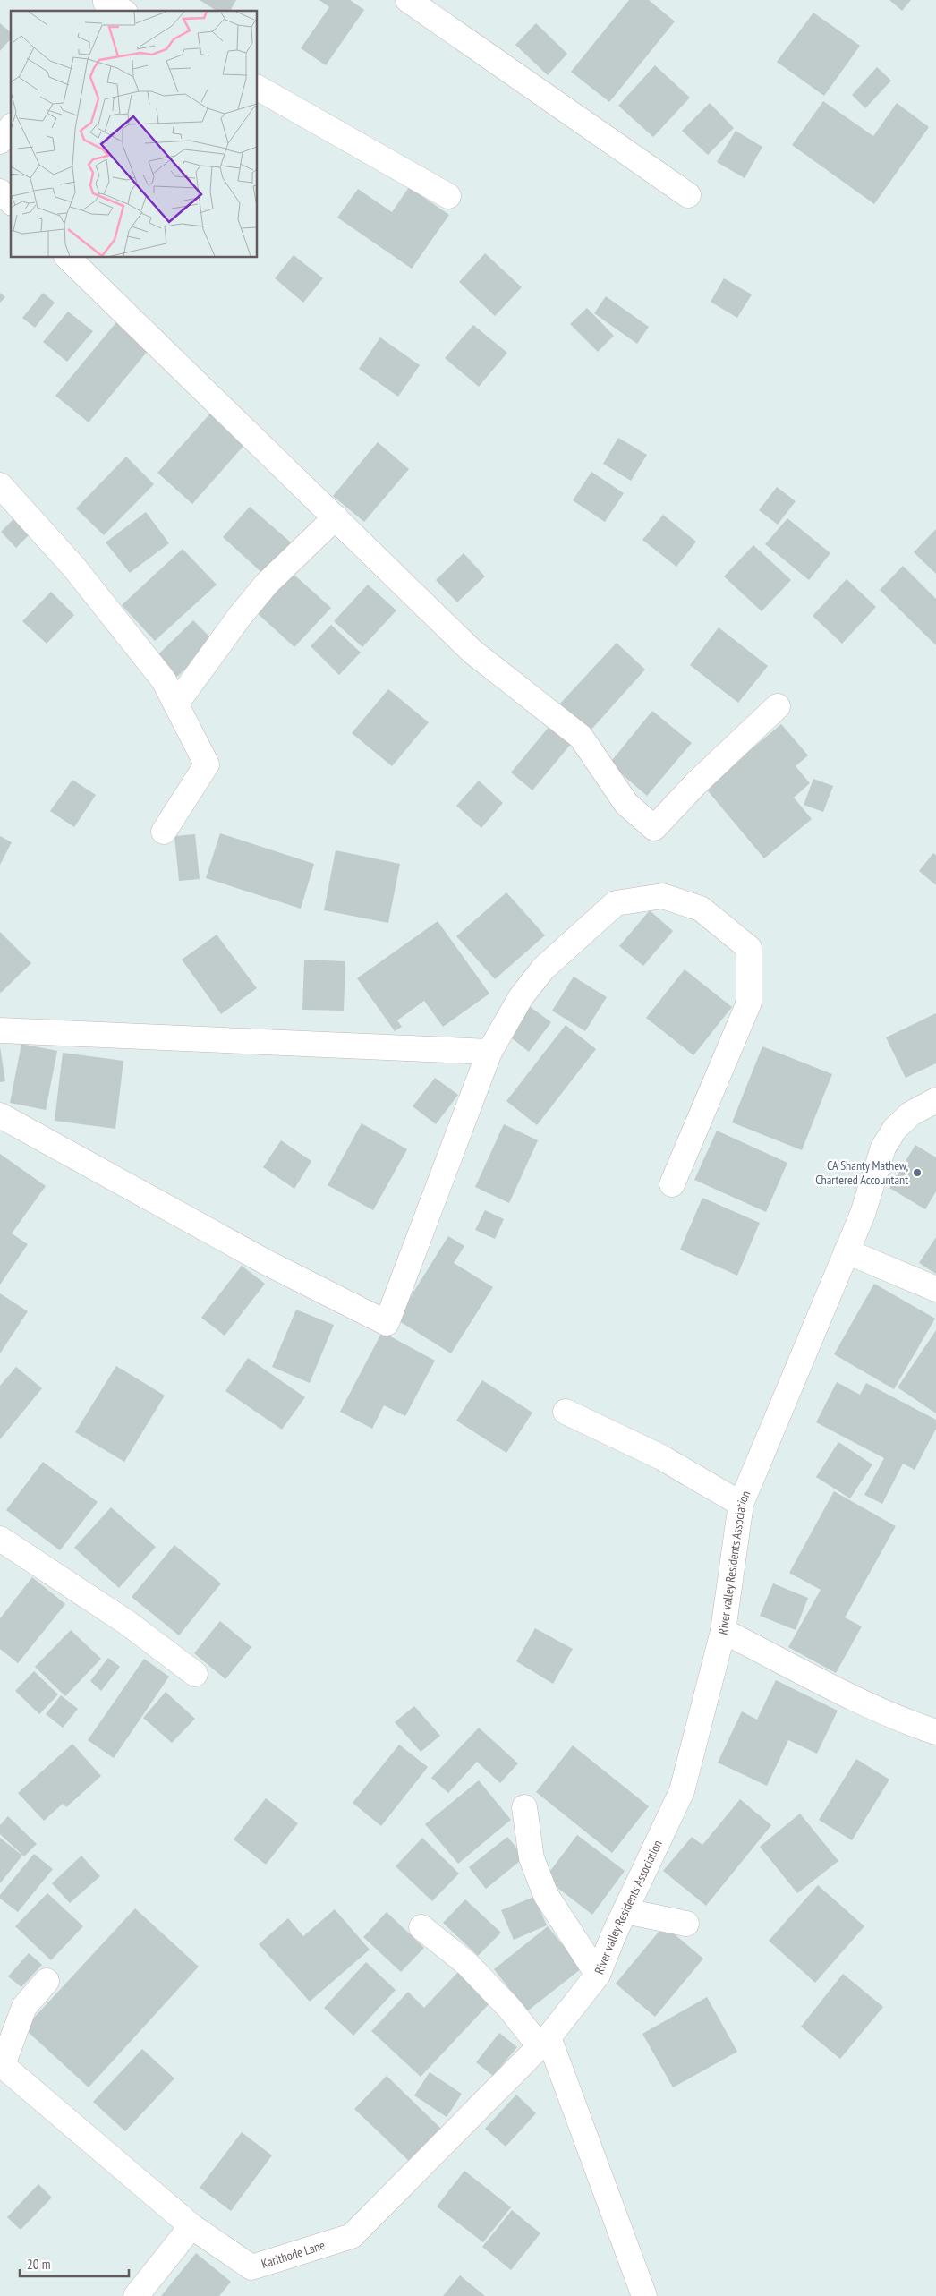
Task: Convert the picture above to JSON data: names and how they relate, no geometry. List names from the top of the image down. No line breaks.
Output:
{"streets":{"street":["River valley Residents Association","Karithode Lane"]},"crossings":[["River valley Residents Association","Karithode Lane"]],"places":["CA Shanty Mathew, Chartered Accountant"],"scale_bar":"20 m"}
